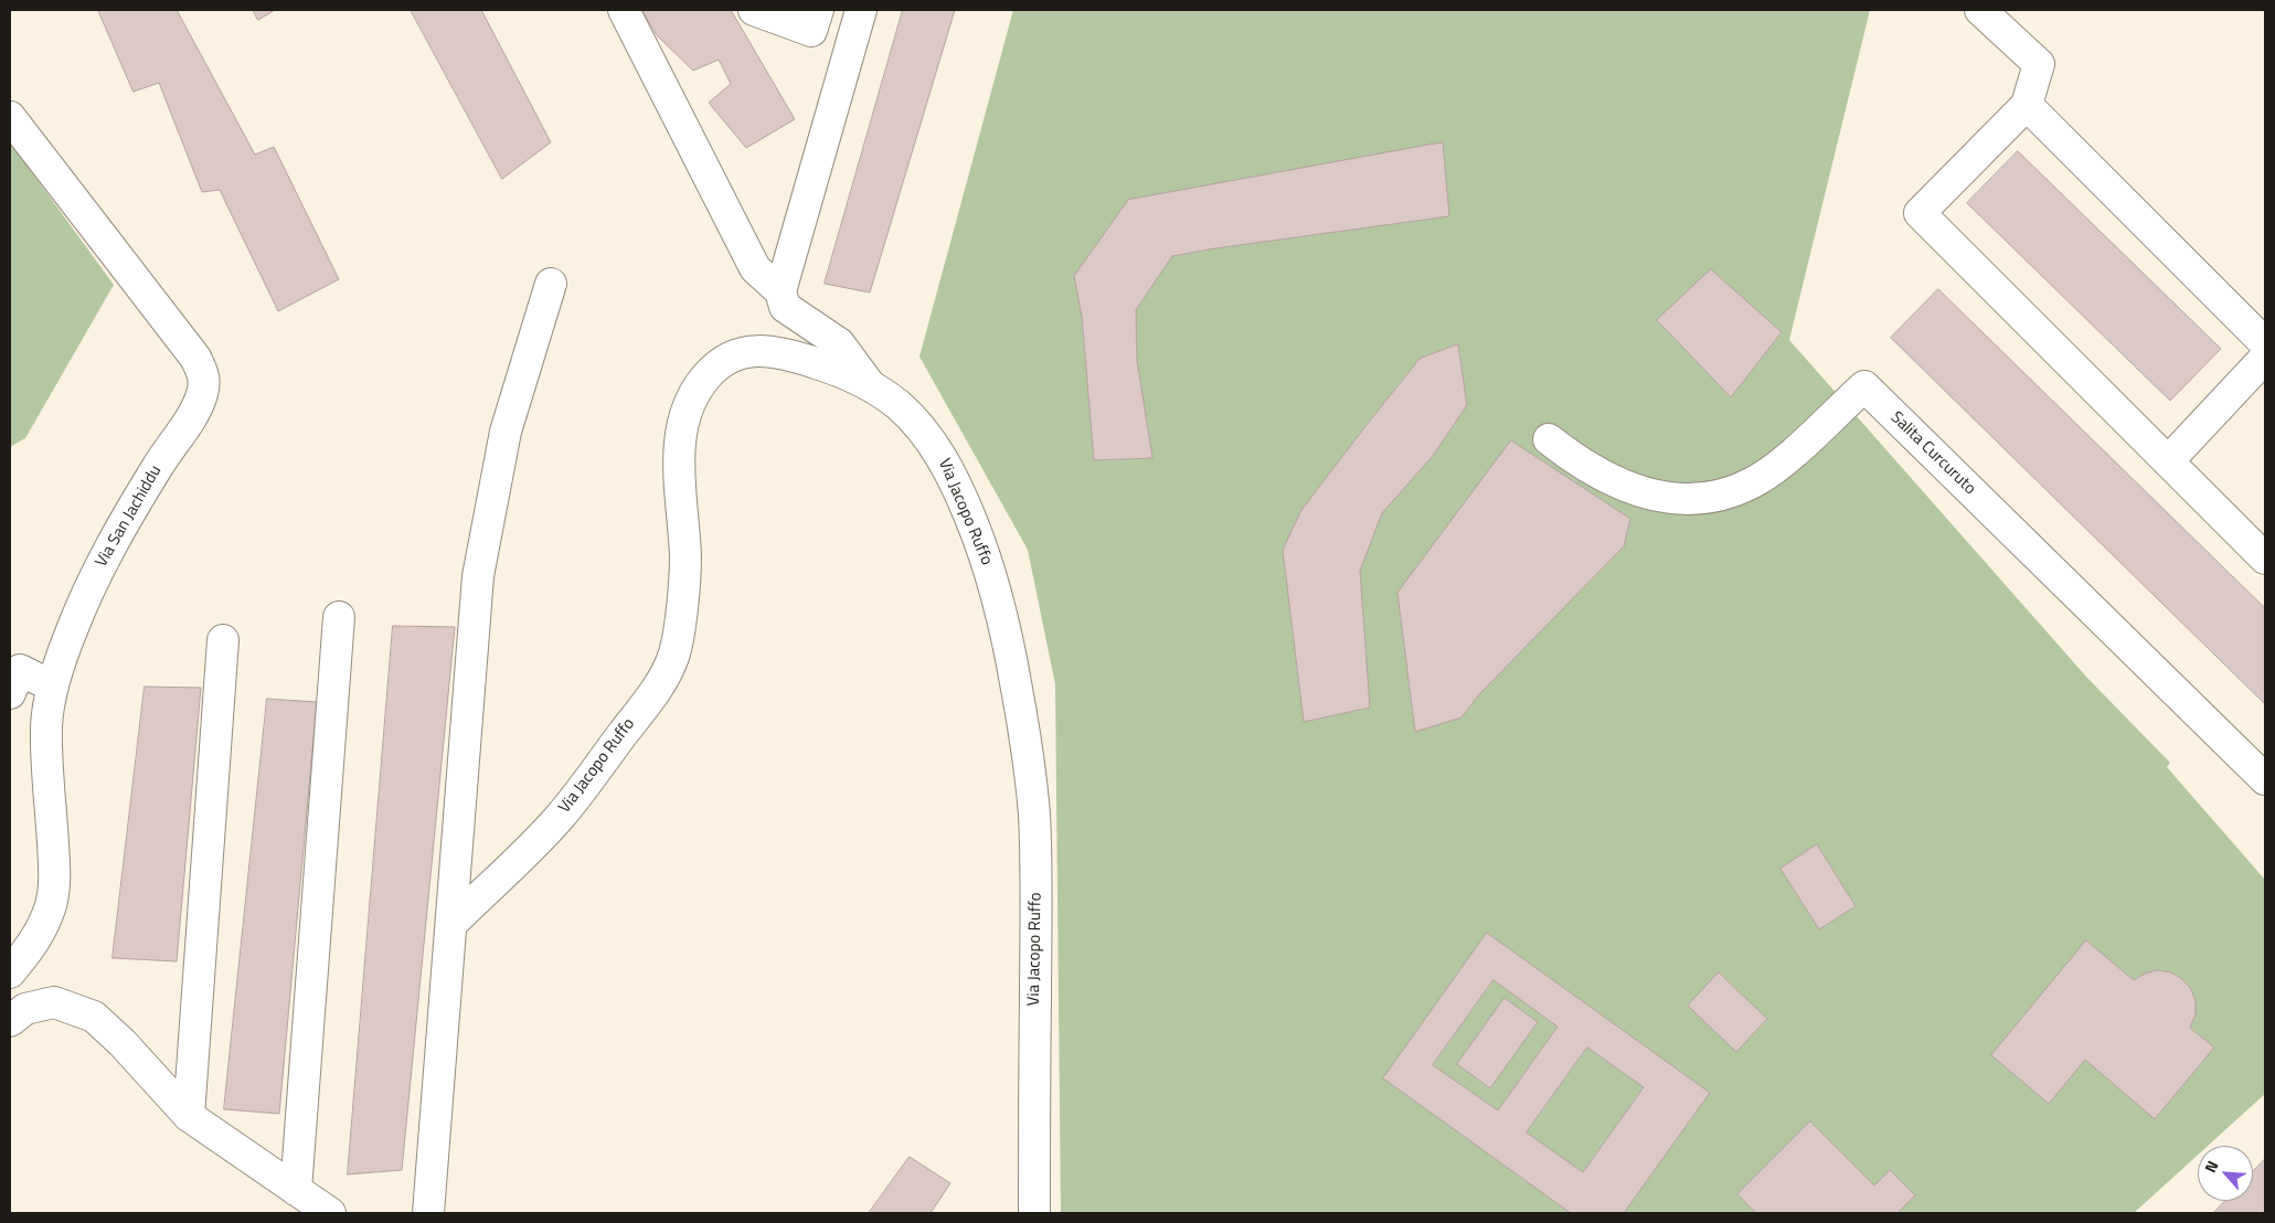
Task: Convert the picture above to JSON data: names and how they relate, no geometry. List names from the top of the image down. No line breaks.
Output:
{"streets":{"street":["Salita Curcuruto","Via Jacopo Ruffo","Via San Jachiddu"]},"north":"top left"}
